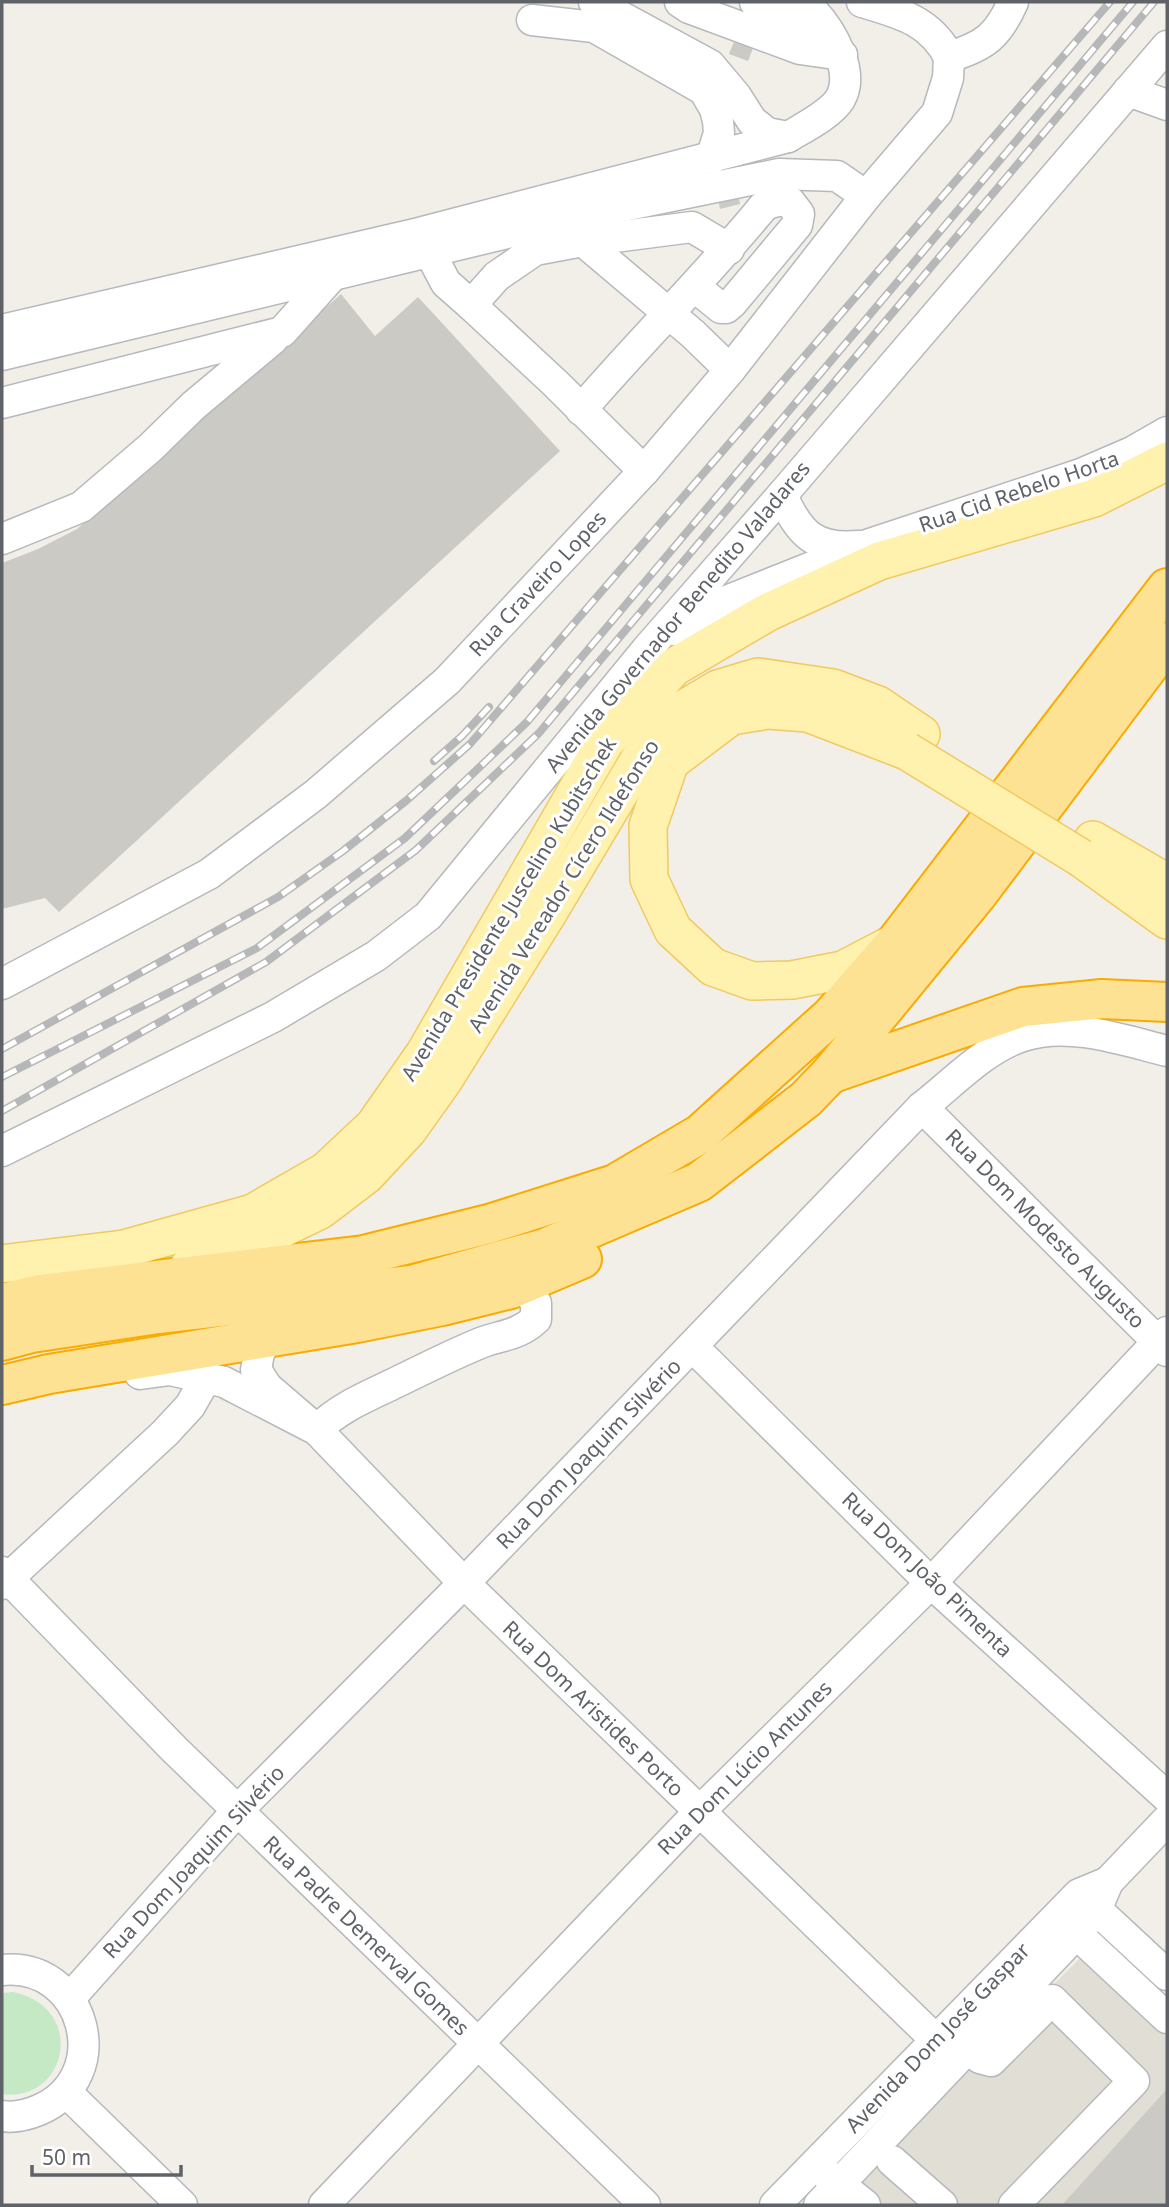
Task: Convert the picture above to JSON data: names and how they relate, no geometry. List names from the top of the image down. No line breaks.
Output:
{"streets":{"main road":["Avenida Vereador Cícero Ildefonso","Avenida Presidente Juscelino Kubitschek"],"street":["Rua Cid Rebelo Horta","Rua Craveiro Lopes","Avenida Governador Benedito Valadares","Rua Dom Modesto Augusto","Rua Dom Joaquim Silvério","Rua Dom João Pimenta","Rua Dom Aristides Porto","Rua Dom Lúcio Antunes","Rua Padre Demerval Gomes","Avenida Dom José Gaspar"]},"crossings":[["Rua Cid Rebelo Horta","Avenida Governador Benedito Valadares"],["Rua Dom Modesto Augusto","Rua Dom Joaquim Silvério"],["Rua Dom Modesto Augusto","Rua Dom Lúcio Antunes"],["Rua Dom Joaquim Silvério","Rua Dom João Pimenta"],["Rua Dom Joaquim Silvério","Rua Dom Aristides Porto"],["Rua Dom Joaquim Silvério","Rua Padre Demerval Gomes"],["Rua Dom João Pimenta","Rua Dom Lúcio Antunes"],["Rua Dom Aristides Porto","Rua Dom Lúcio Antunes"],["Rua Dom Aristides Porto","Avenida Dom José Gaspar"],["Rua Dom Lúcio Antunes","Rua Padre Demerval Gomes"]],"scale_bar":"50 m"}
